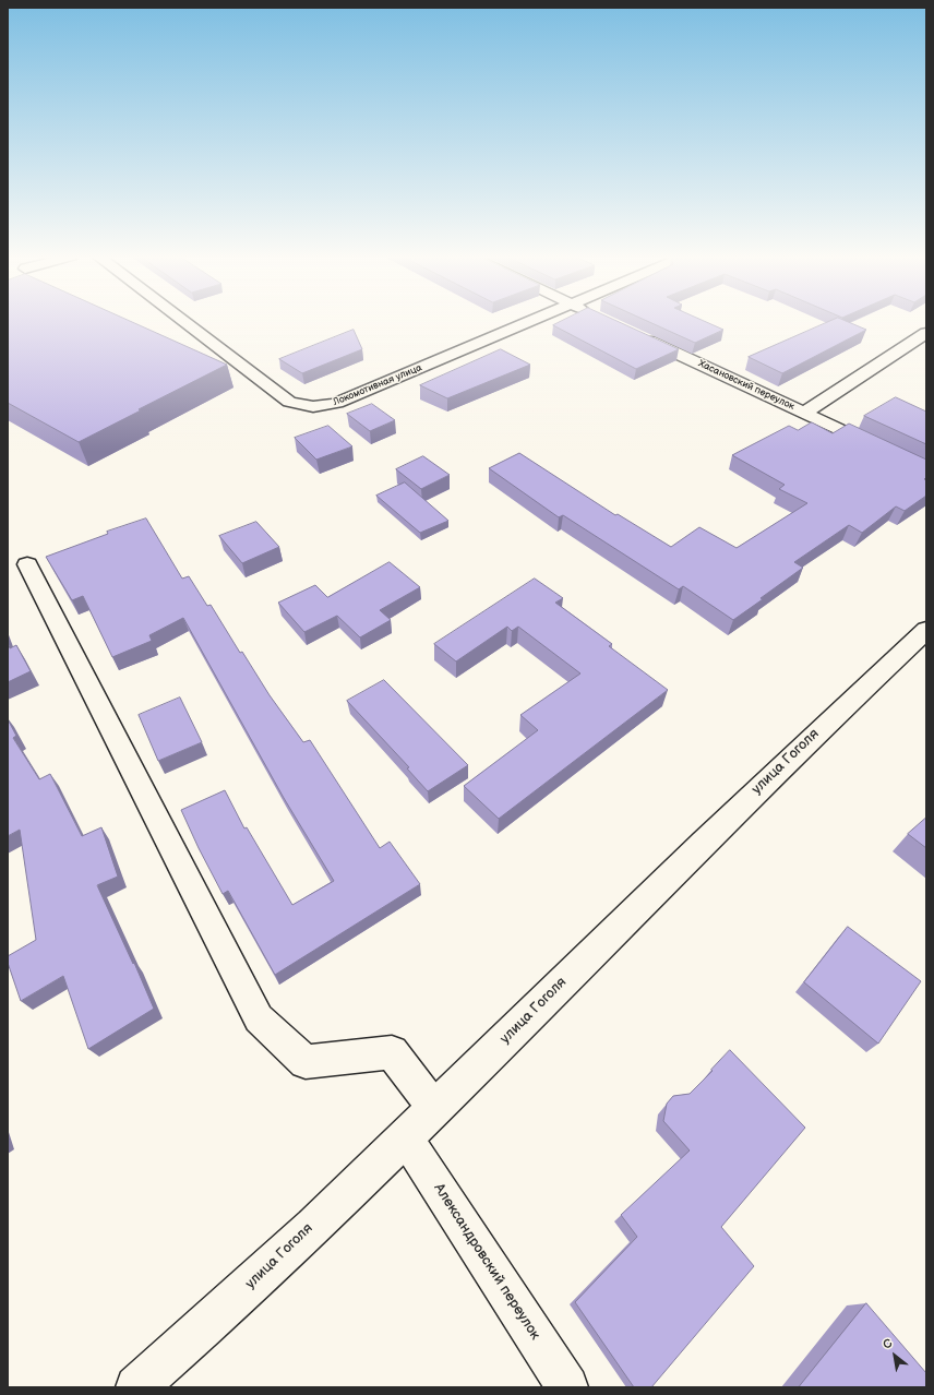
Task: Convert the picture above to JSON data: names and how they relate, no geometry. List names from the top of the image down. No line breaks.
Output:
{"streets":{"street":["Локомотивная улица","Хасановский переулок","улица Гоголя","Александровский переулок"]},"crossings":[["улица Гоголя","Александровский переулок"]],"north":"top left"}
